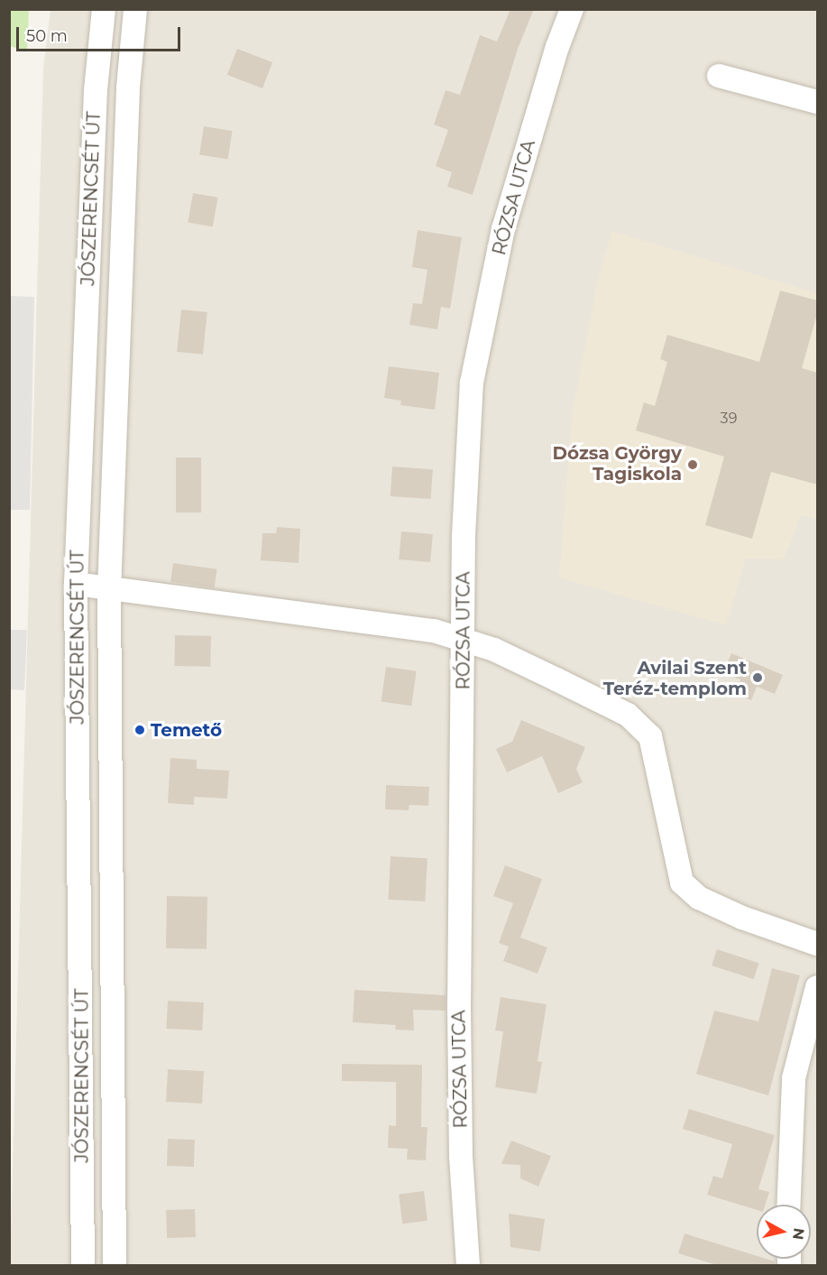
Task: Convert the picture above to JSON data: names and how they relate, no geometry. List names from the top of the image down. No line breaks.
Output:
{"streets":{"street":["RÓZSA UTCA","JÓSZERENCSÉT ÚT"]},"places":["Dózsa György Tagiskola","Avilai Szent Teréz-templom","Temető"],"house_numbers":["39"],"scale_bar":"50 m","north":"right"}
